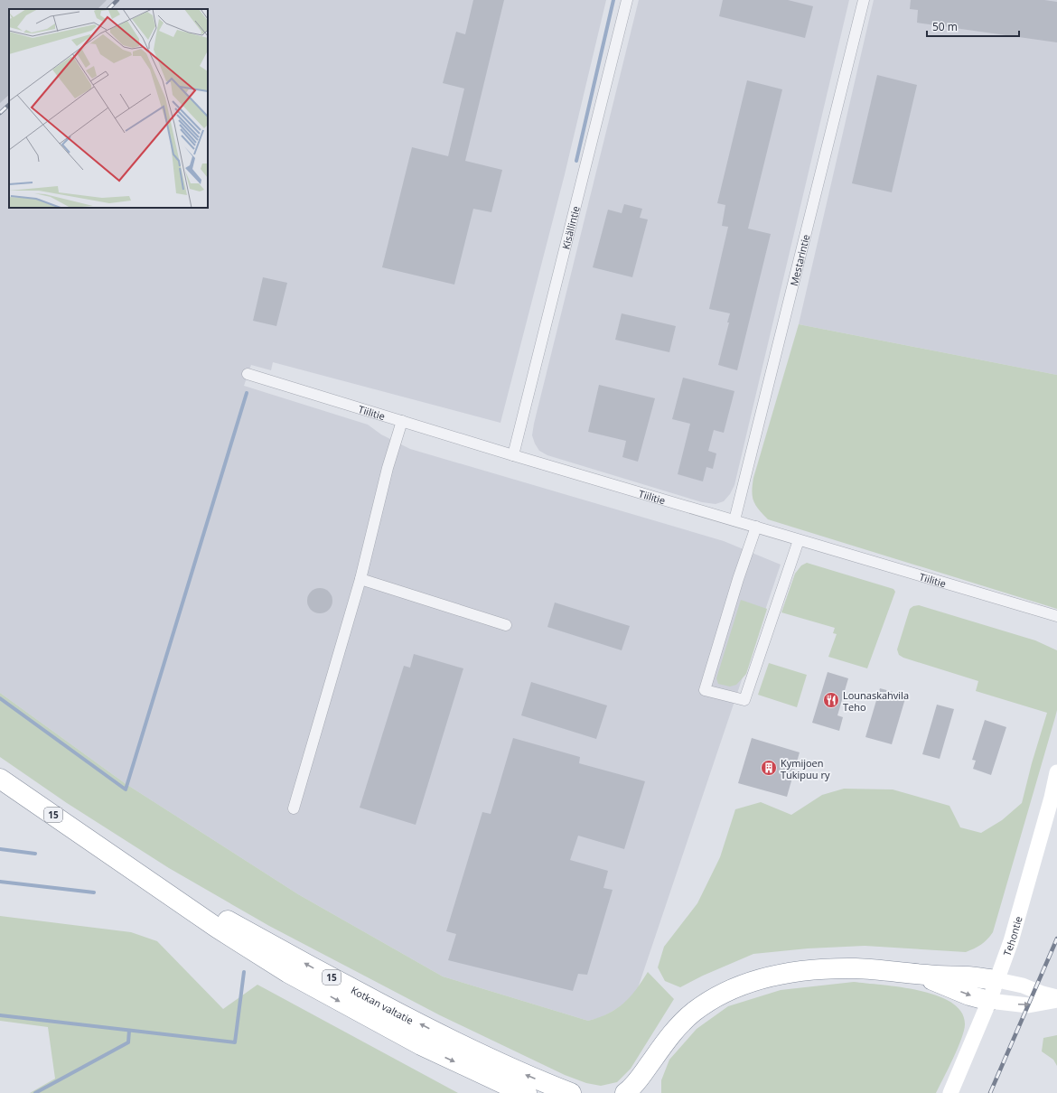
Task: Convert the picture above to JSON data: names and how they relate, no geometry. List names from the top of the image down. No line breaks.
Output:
{"streets":{"highway":["15","Kotkan valtatie"],"street":["Kisällintie","Mestarintie","Tiilitie","Tehontie"]},"crossings":[["Kisällintie","Tiilitie"],["Mestarintie","Tiilitie"]],"places":{"restaurant":["Lounaskahvila Teho"],"building":["Kymijoen Tukipuu ry"]},"scale_bar":"50 m"}
